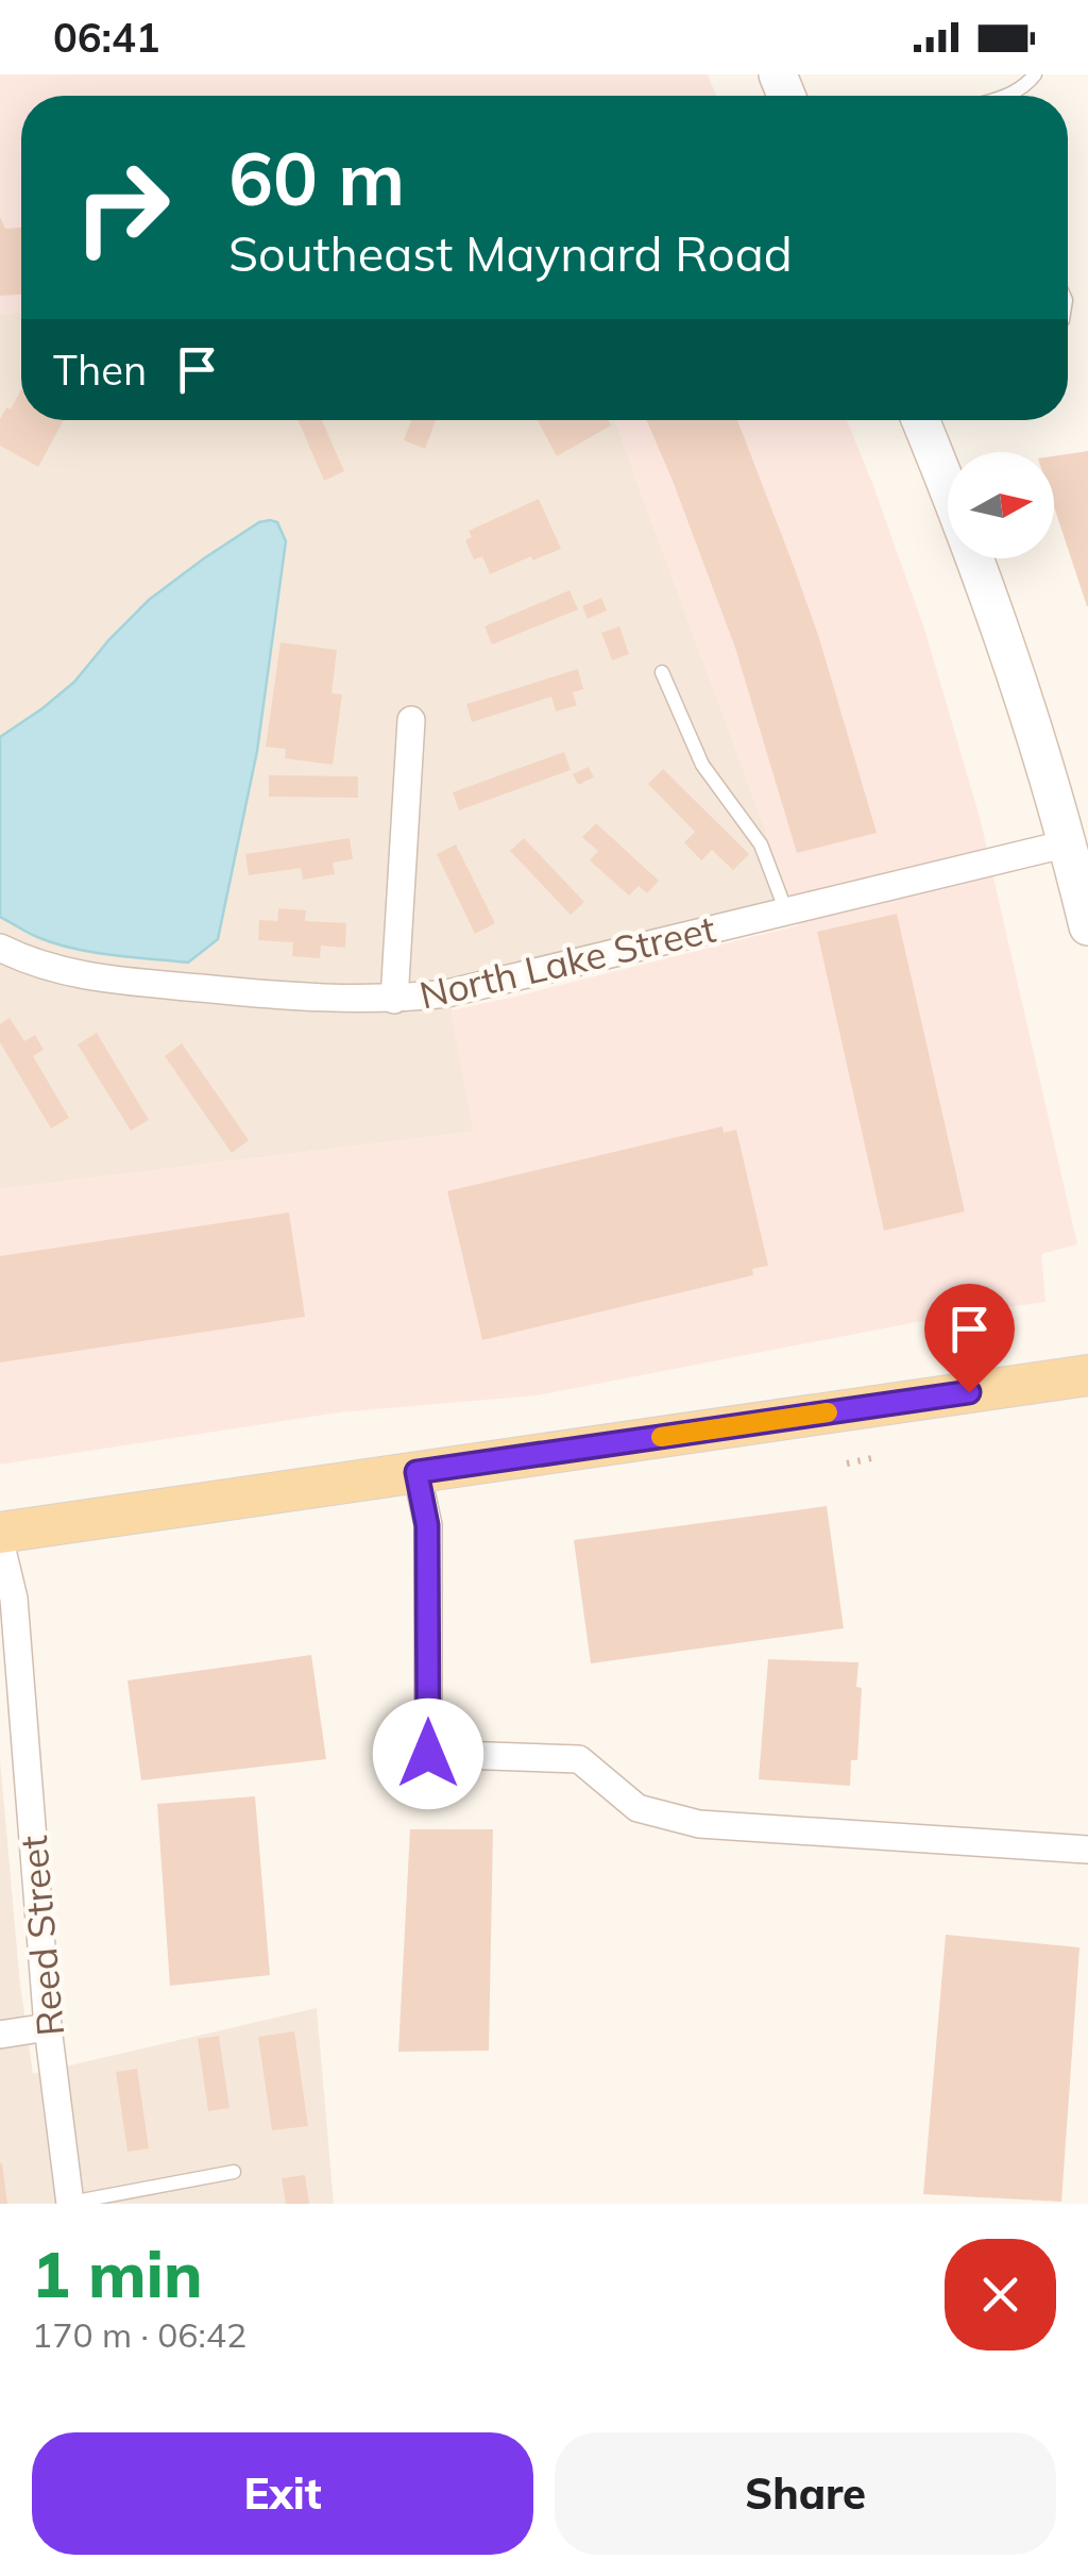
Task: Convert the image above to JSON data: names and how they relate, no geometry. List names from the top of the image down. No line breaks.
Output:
{"streets":{"street":["North Lake Street","Reed Street"]},"north":"right","page":{"status":"06:41","turn":["60 m","Southeast Maynard Road"],"then":"Then","heading":["1 min","170 m · 06:42"],"buttons":["Exit","Share"]}}
